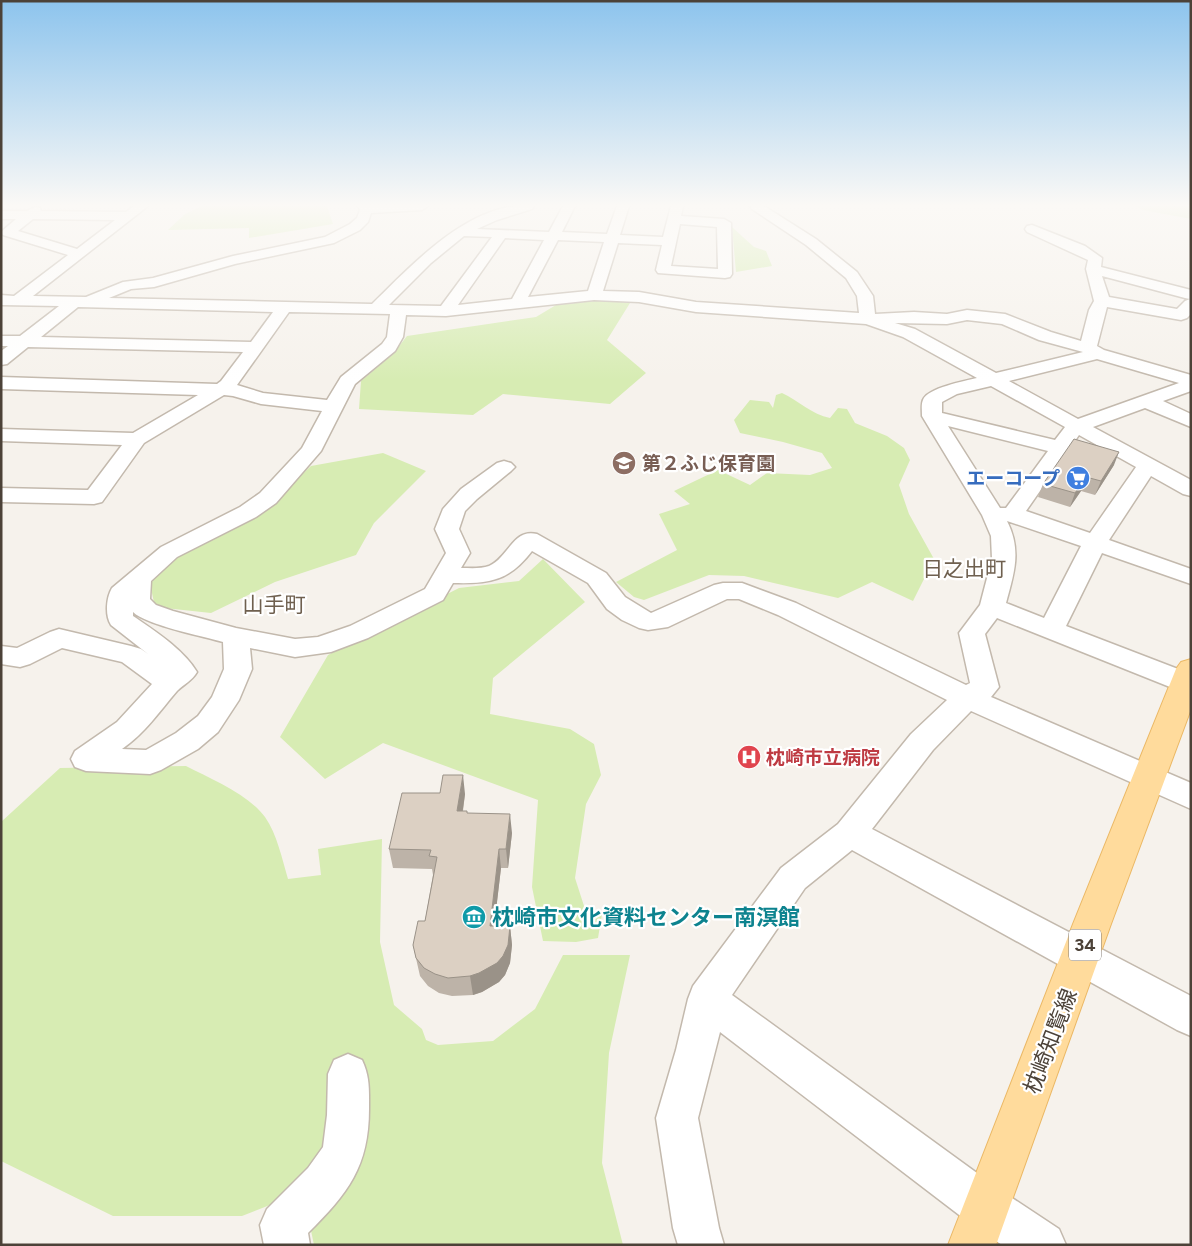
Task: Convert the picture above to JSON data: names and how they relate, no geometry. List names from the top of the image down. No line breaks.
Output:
{"streets":{"main road":["34","枕崎知覧線"]},"districts":["日之出町","山手町"],"places":{"school or university":["第２ふじ保育園"],"supermarket":["エーコープ"],"hospital":["枕崎市立病院"],"museum":["枕崎市文化資料センター南溟館"]}}
